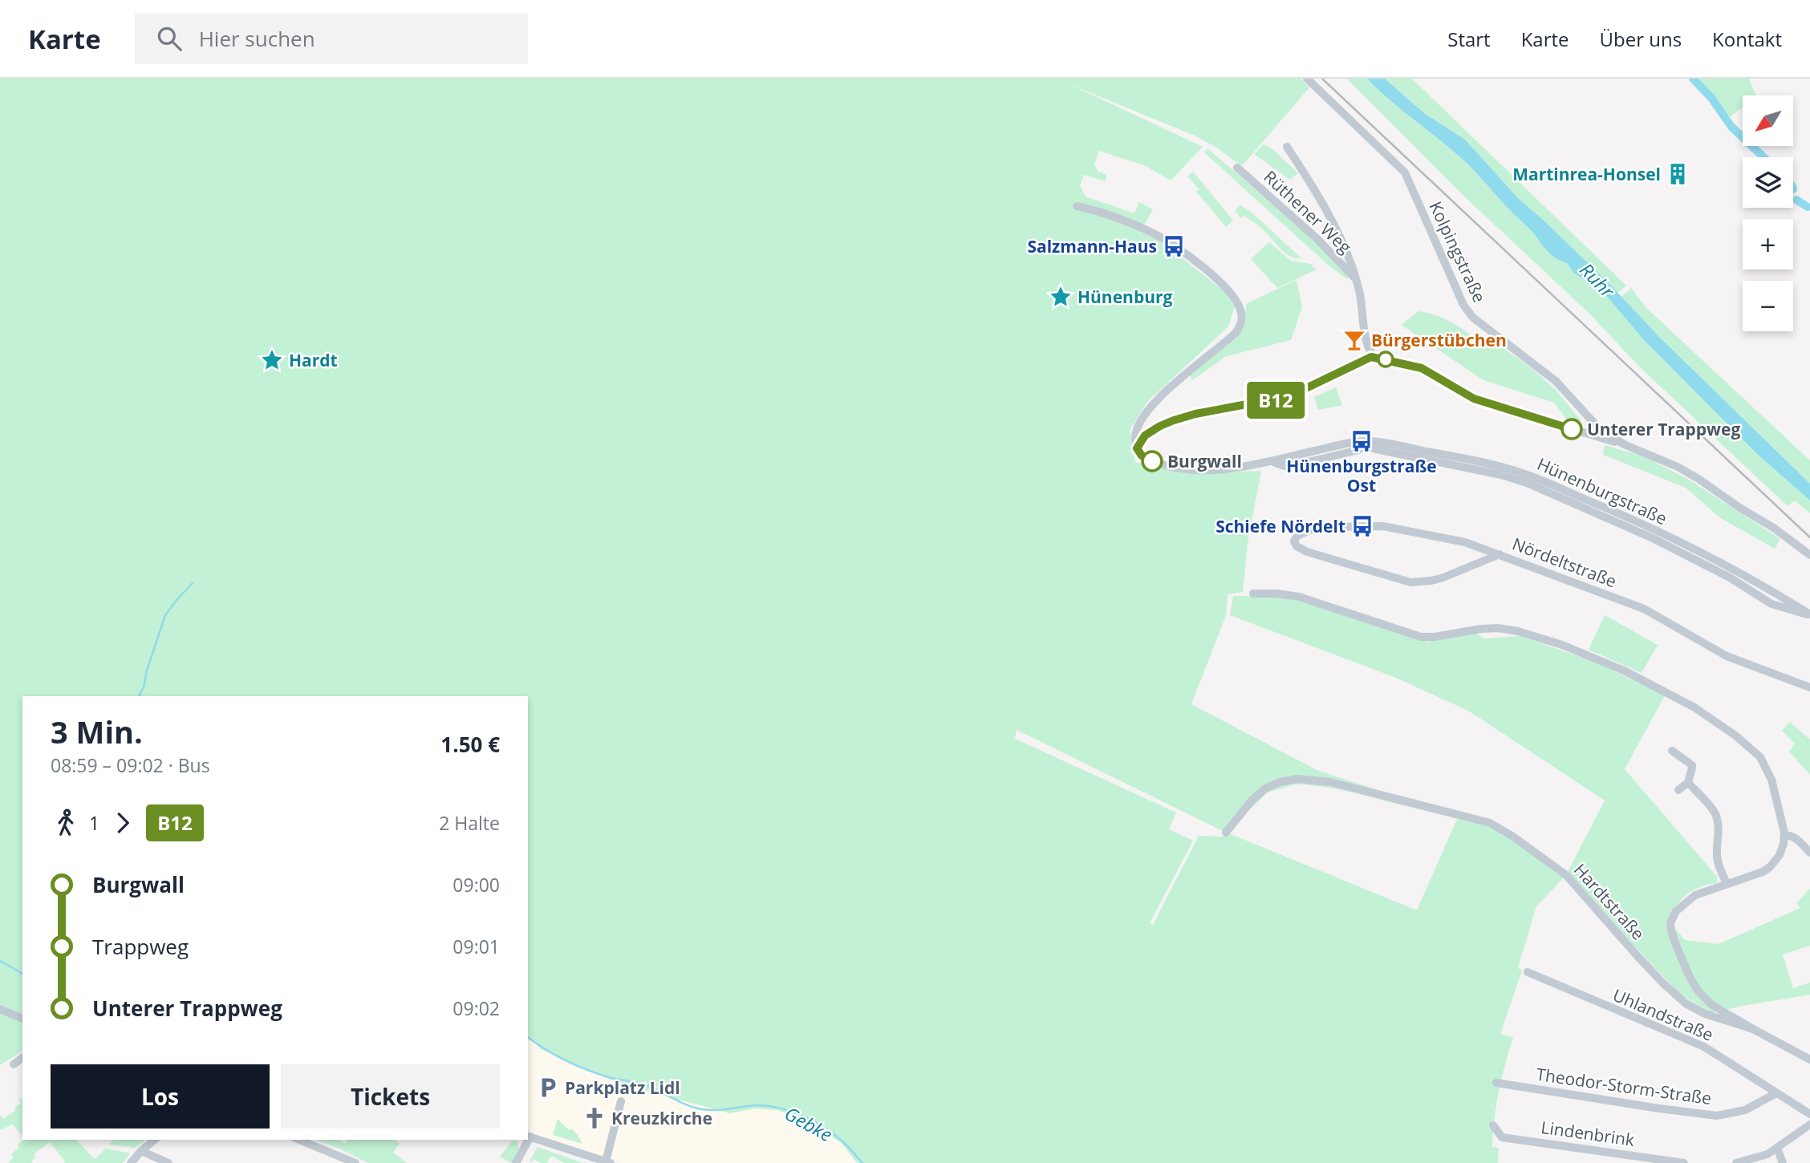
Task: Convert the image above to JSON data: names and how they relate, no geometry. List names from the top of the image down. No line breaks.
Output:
{"streets":{"street":["Rüthener Weg","Kolpingstraße","Hünenburgstraße","Nördeltstraße","Hardtstraße","Uhlandstraße","Theodor-Storm-Straße","Lindenbrink"]},"crossings":[["Uhlandstraße","Theodor-Storm-Straße"]],"water":["Ruhr","Gebke"],"places":{"building":["Martinrea-Honsel"],"bus stop":["Salzmann-Haus","Hünenburgstraße Ost","Schiefe Nördelt"],"place":["Hünenburg","Hardt"],"bar":["Bürgerstübchen"],"other":["Unterer Trappweg","Burgwall"],"parking":["Parkplatz Lidl"],"church":["Kreuzkirche"]},"lines":["bus line B12"],"north":"bottom left","page":{"header":"Karte","search":"Hier suchen","nav":["Start","Karte","Über uns","Kontakt"],"on_map":"B12","map_buttons":["+","−"],"heading":["3 Min.","08:59 – 09:02 · Bus","1.50 €"],"legs":["1","B12","2 Halte"],"list":[{"name":"Burgwall","value":"09:00"},{"name":"Trappweg","value":"09:01"},{"name":"Unterer Trappweg","value":"09:02"}],"buttons":["Los","Tickets"]}}
